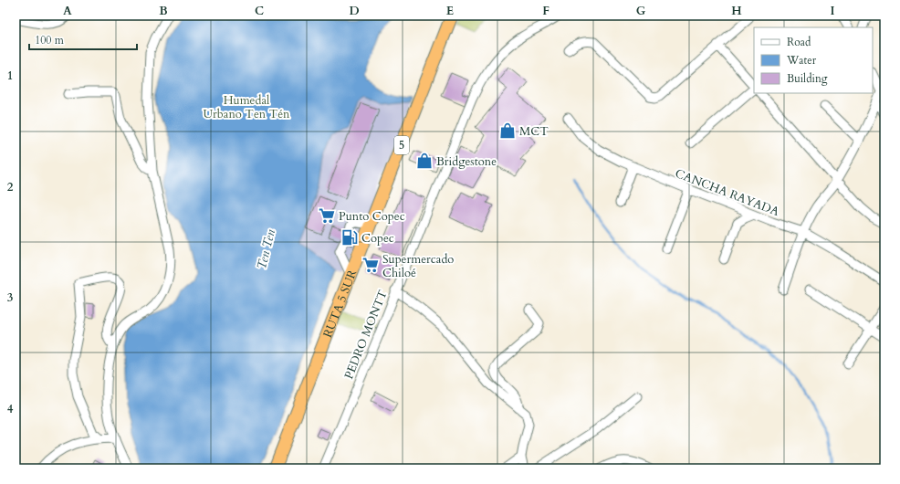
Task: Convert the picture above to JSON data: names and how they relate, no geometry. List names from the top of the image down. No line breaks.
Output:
{"streets":{"highway":["5","RUTA 5 SUR"],"street":["CANCHA RAYADA","PEDRO MONTT"]},"water":["Ten Ten"],"parks":["Humedal Urbano Ten Tén"],"places":{"shop":["MCT","Bridgestone"],"supermarket":["Punto Copec","Supermercado Chiloé"],"fuel station":["Copec"]},"legend":["Road","Water","Building"],"scale_bar":"100 m","grid":{"columns":["A","B","C","D","E","F","G","H","I"],"rows":["1","2","3","4"]}}
